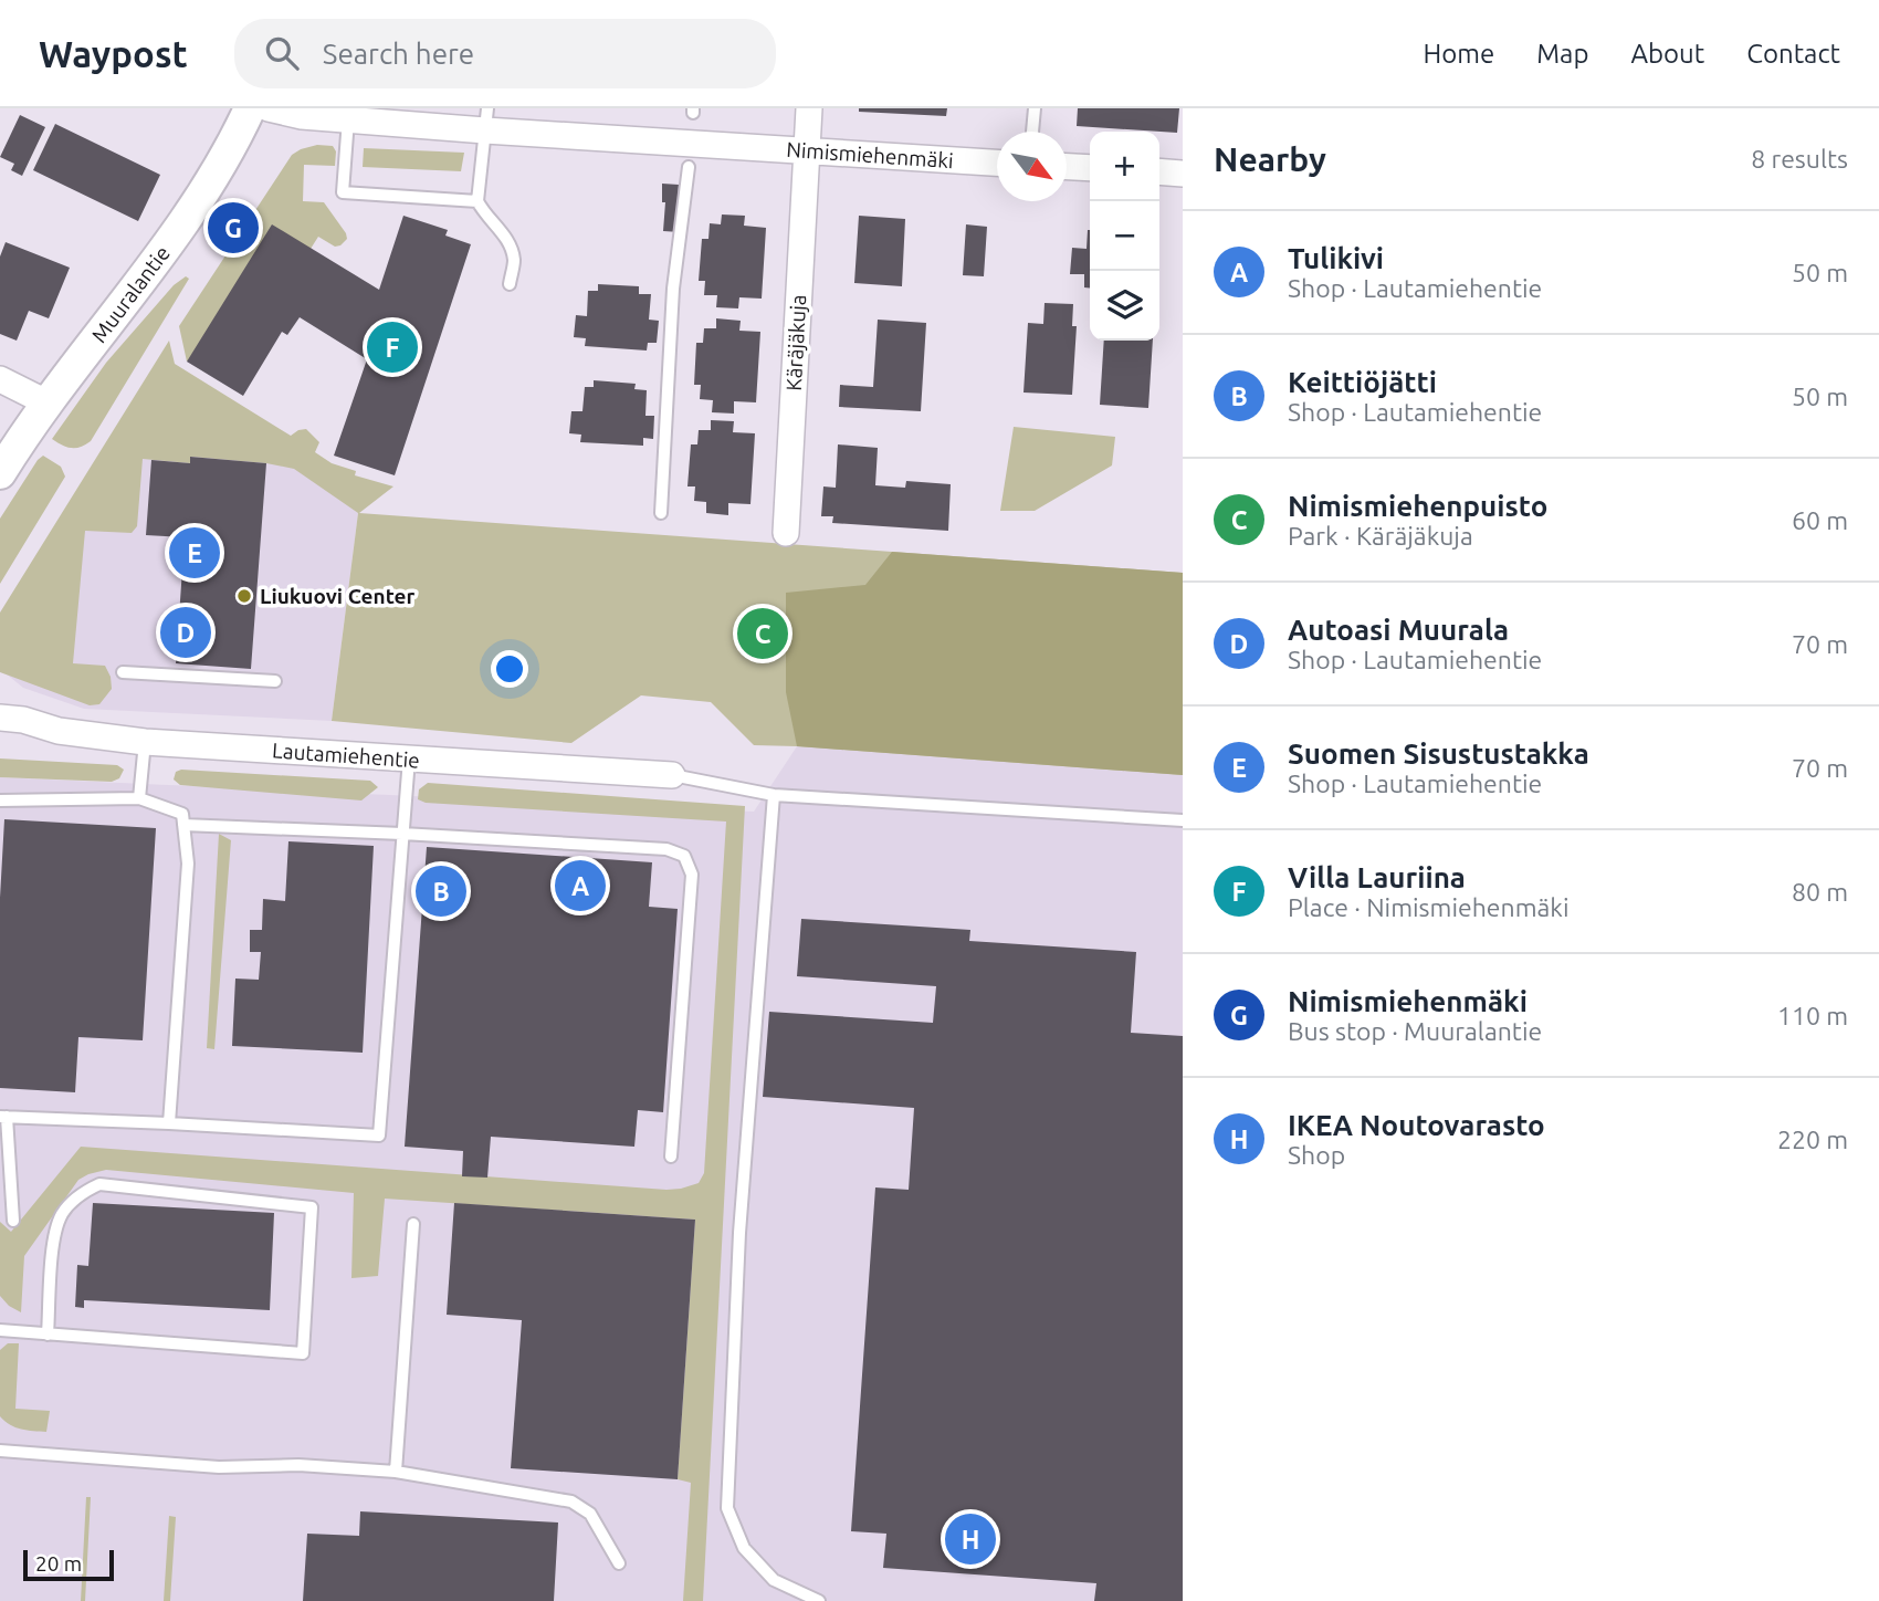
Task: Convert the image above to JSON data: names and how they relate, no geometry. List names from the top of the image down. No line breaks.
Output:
{"streets":{"street":["Nimismiehenmäki","Muuralantie","Käräjäkuja","Lautamiehentie"]},"crossings":[["Nimismiehenmäki","Käräjäkuja"]],"places":["Liukuovi Center"],"scale_bar":"20 m","north":"bottom right","page":{"header":"Waypost","search":"Search here","nav":["Home","Map","About","Contact"],"heading":["Nearby","8 results"],"map_buttons":["+","−"],"pins":["G","F","E","D","C","A","B","H"],"list":[{"mark":"A","name":"Tulikivi","note":"Shop · Lautamiehentie","value":"50 m"},{"mark":"B","name":"Keittiöjätti","note":"Shop · Lautamiehentie","value":"50 m"},{"mark":"C","name":"Nimismiehenpuisto","note":"Park · Käräjäkuja","value":"60 m"},{"mark":"D","name":"Autoasi Muurala","note":"Shop · Lautamiehentie","value":"70 m"},{"mark":"E","name":"Suomen Sisustustakka","note":"Shop · Lautamiehentie","value":"70 m"},{"mark":"F","name":"Villa Lauriina","note":"Place · Nimismiehenmäki","value":"80 m"},{"mark":"G","name":"Nimismiehenmäki","note":"Bus stop · Muuralantie","value":"110 m"},{"mark":"H","name":"IKEA Noutovarasto","note":"Shop","value":"220 m"}],"scale":"20 m"}}
